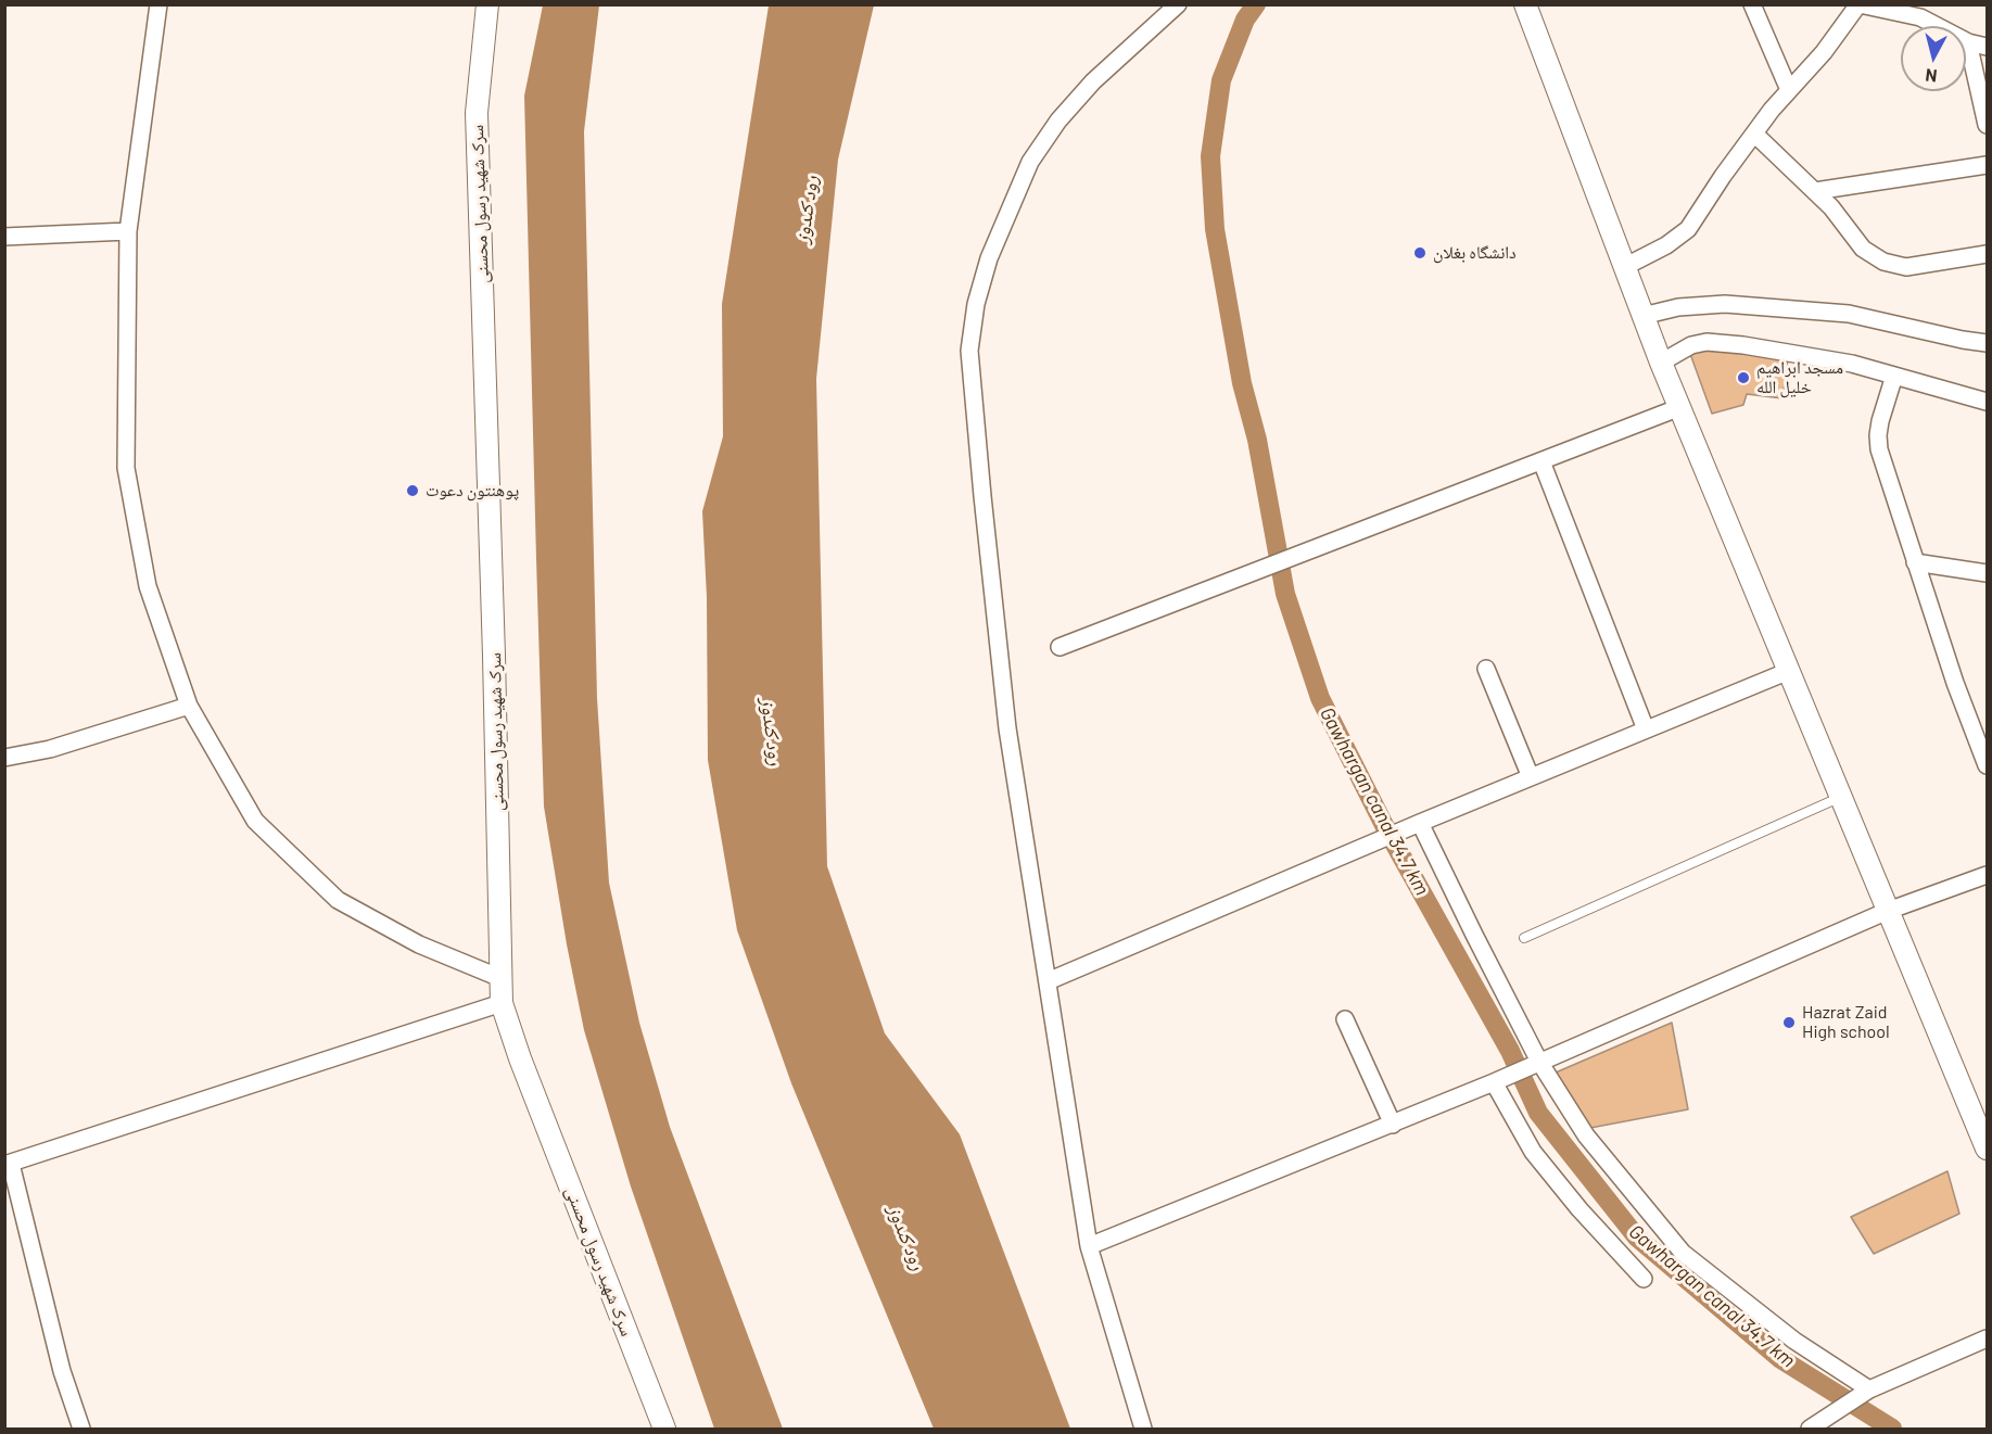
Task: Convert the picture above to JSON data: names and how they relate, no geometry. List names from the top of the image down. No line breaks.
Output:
{"streets":{"street":["سرک شهید رسول محسنی"]},"water":["رود کندوز","Gawhargan canal 34.7 km"],"places":["دانشگاه بغلان","مسجد ابراهیم خلیل الله","پوهنتون دعوت","Hazrat Zaid High school"],"north":"bottom"}
